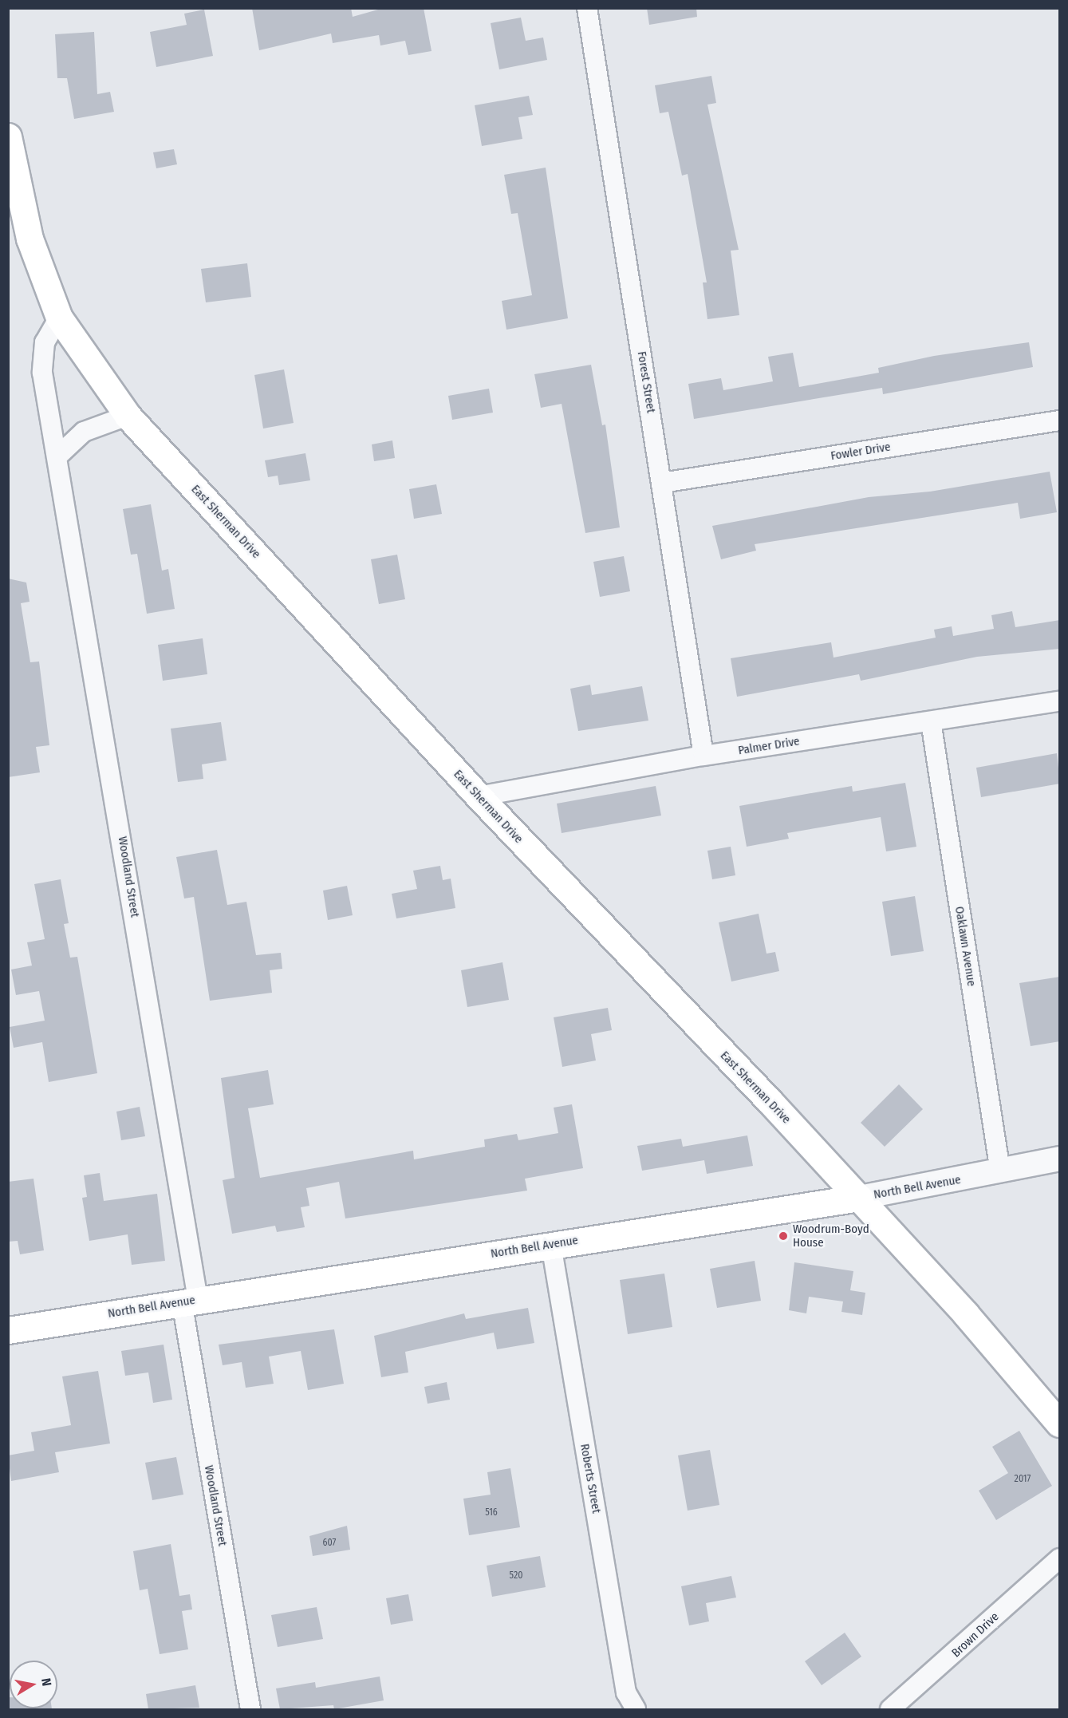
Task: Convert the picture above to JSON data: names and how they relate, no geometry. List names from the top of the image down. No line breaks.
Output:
{"streets":{"main road":["East Sherman Drive","North Bell Avenue"],"street":["Forest Street","Fowler Drive","Palmer Drive","Woodland Street","Oaklawn Avenue","Roberts Street","Brown Drive"]},"crossings":[["Forest Street","Fowler Drive"],["Forest Street","Palmer Drive"],["East Sherman Drive","Palmer Drive"],["East Sherman Drive","Woodland Street"],["East Sherman Drive","North Bell Avenue"],["Palmer Drive","Oaklawn Avenue"],["Woodland Street","North Bell Avenue"],["Oaklawn Avenue","North Bell Avenue"],["North Bell Avenue","Roberts Street"]],"places":["Woodrum-Boyd House"],"house_numbers":["2017","516","607","520"],"north":"right"}
